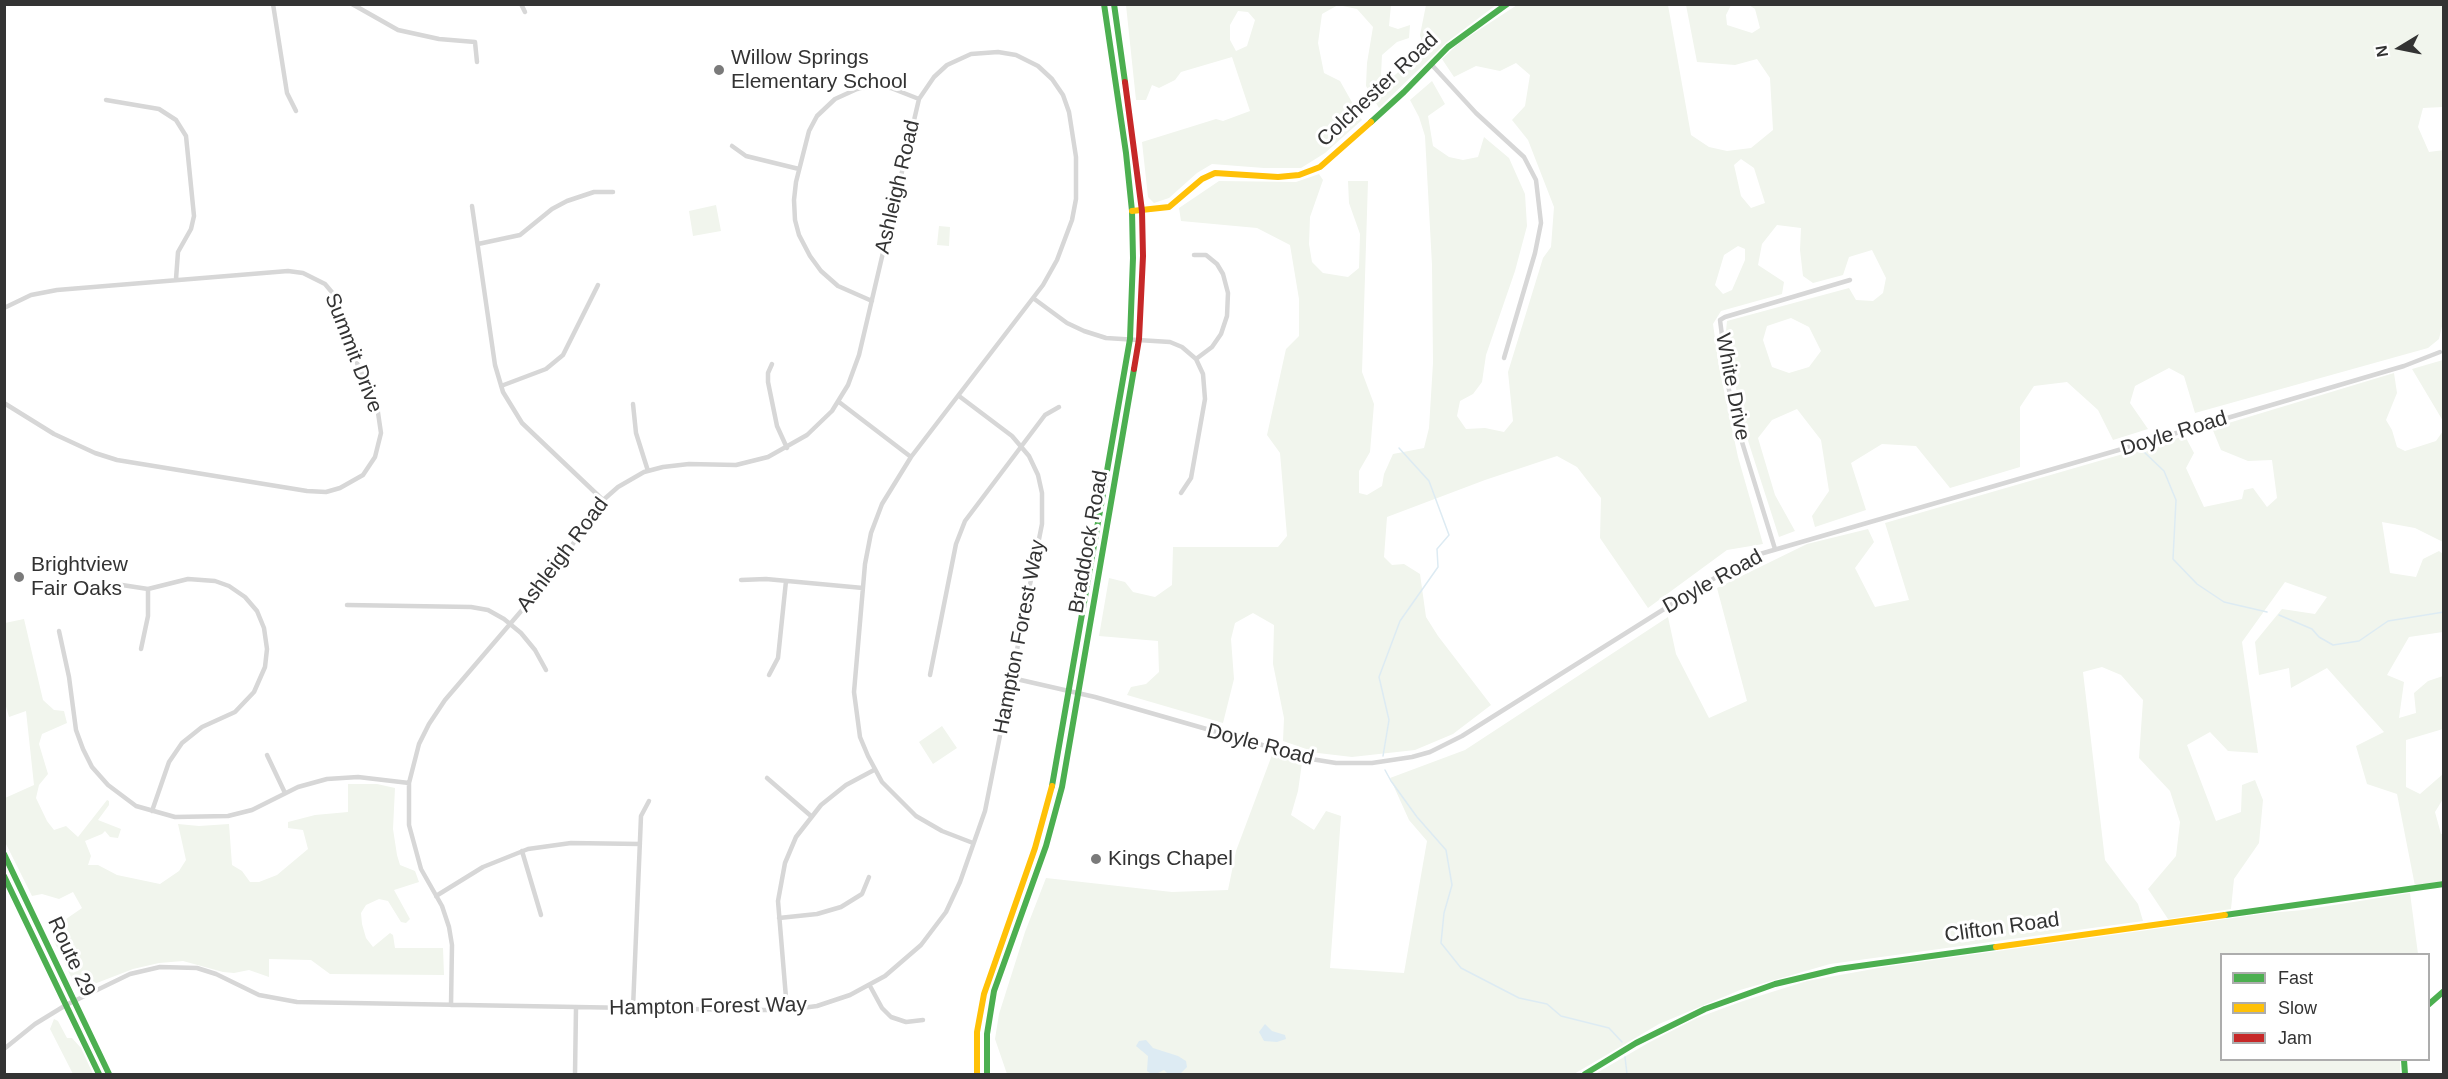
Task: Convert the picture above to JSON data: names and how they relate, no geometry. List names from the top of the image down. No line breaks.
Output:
{"streets":{"main road":["Colchester Road","Braddock Road","Clifton Road","Route 29"],"street":["Ashleigh Road","Summit Drive","White Drive","Doyle Road","Hampton Forest Way"]},"crossings":[["Colchester Road","Braddock Road"],["Ashleigh Road","Hampton Forest Way"],["White Drive","Doyle Road"],["Doyle Road","Braddock Road"],["Doyle Road","Hampton Forest Way"],["Hampton Forest Way","Route 29"]],"places":["Willow Springs Elementary School","Brightview Fair Oaks","Kings Chapel"],"legend":["Fast","Slow","Jam"],"north":"left"}
